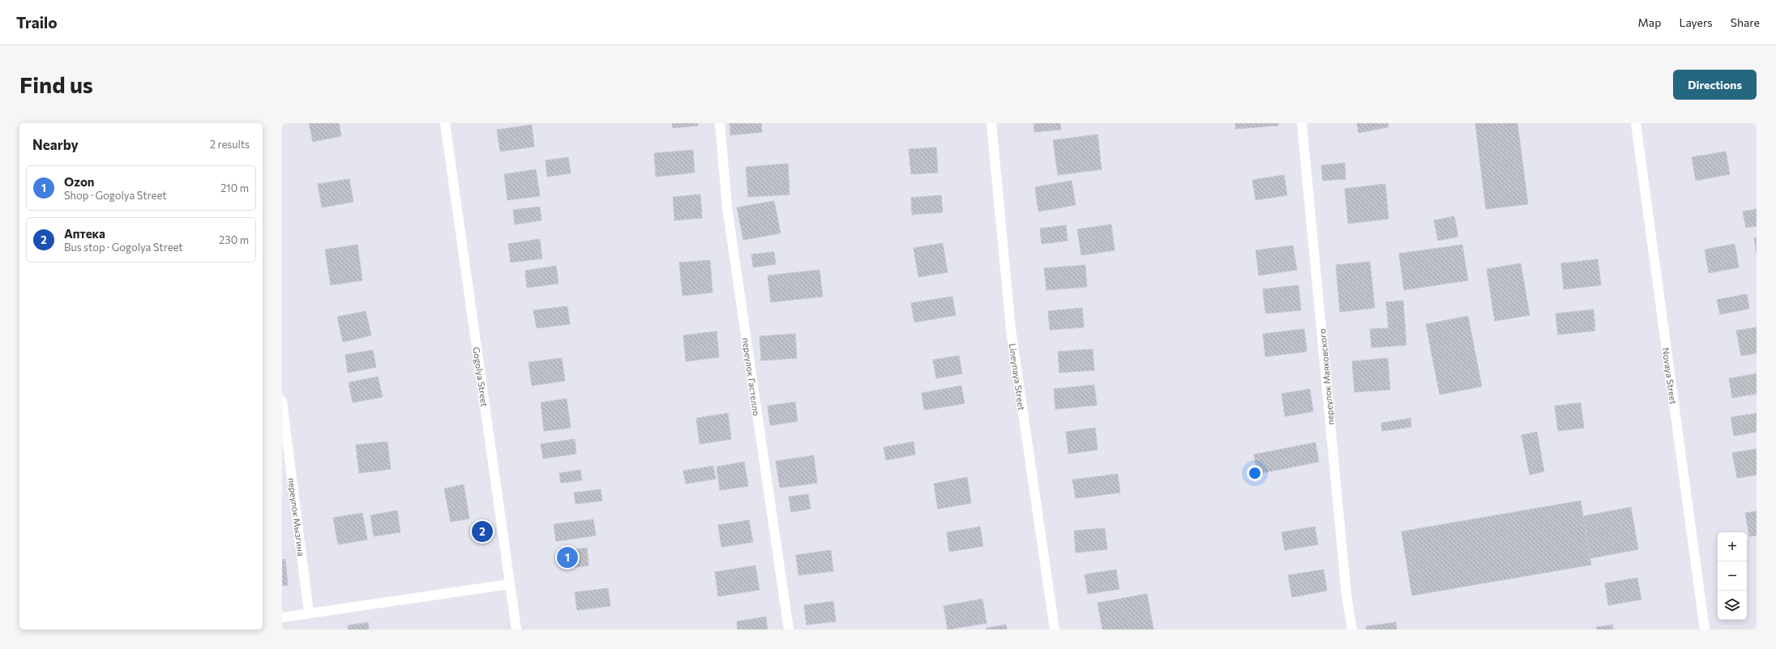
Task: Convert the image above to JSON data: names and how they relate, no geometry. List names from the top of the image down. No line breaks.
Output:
{"streets":{"street":["Novaya Street","Gogolya Street","переулок Гастелло","Lineynaya Street","переулок Маяковского","переулок Мызгина"]},"page":{"header":"Trailo","nav":["Map","Layers","Share"],"buttons":"Directions","title":"Find us","heading":["Nearby","2 results"],"list":[{"mark":"1","name":"Ozon","note":"Shop · Gogolya Street","value":"210 m"},{"mark":"2","name":"Аптека","note":"Bus stop · Gogolya Street","value":"230 m"}],"pins":["2","1"],"map_buttons":["+","−"]}}
